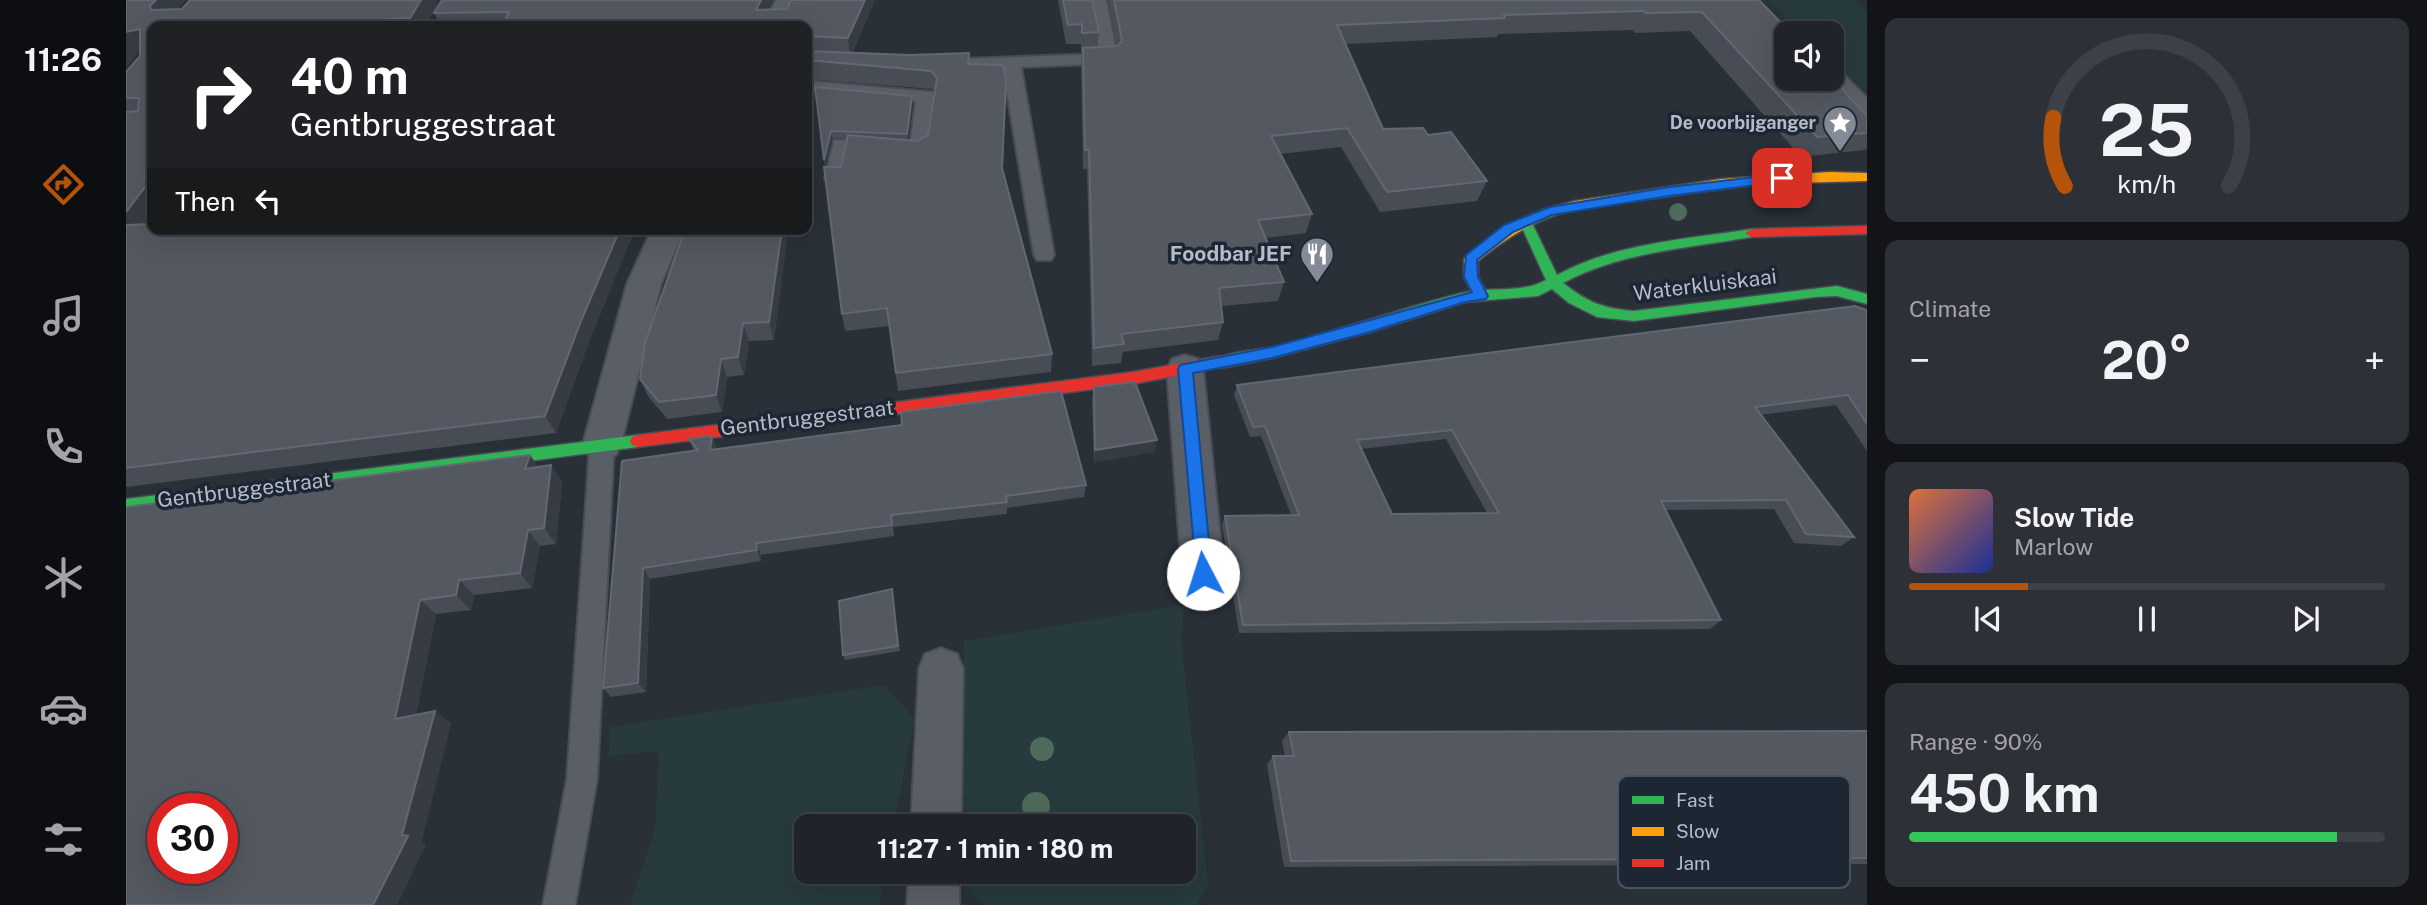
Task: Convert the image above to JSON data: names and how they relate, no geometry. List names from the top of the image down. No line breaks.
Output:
{"streets":{"street":["Waterkluiskaai","Gentbruggestraat"]},"crossings":[["Waterkluiskaai","Gentbruggestraat"]],"places":{"place":["De voorbijganger"],"restaurant":["Foodbar JEF"]},"legend":["Fast","Slow","Jam"],"page":{"tabs":"11:26","turn":["40 m","Gentbruggestraat"],"then":"Then","tile":["Climate",["Range · 90%","450 km"]],"heat":["−","20°","+"],"song":["Slow Tide","Marlow"],"limit":"30","trip":"11:27 · 1 min · 180 m","gauge":["25","km/h"]}}
